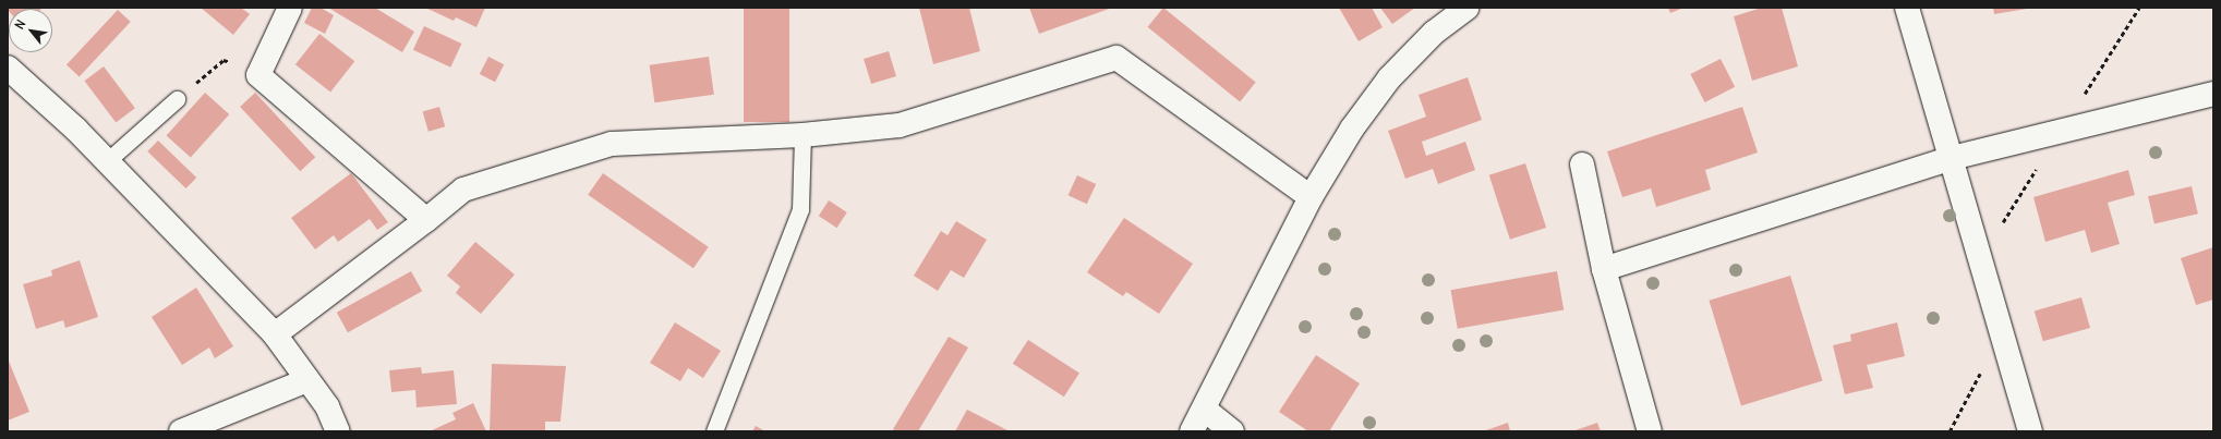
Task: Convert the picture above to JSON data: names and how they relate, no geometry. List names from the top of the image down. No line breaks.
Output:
{"north":"top left"}
